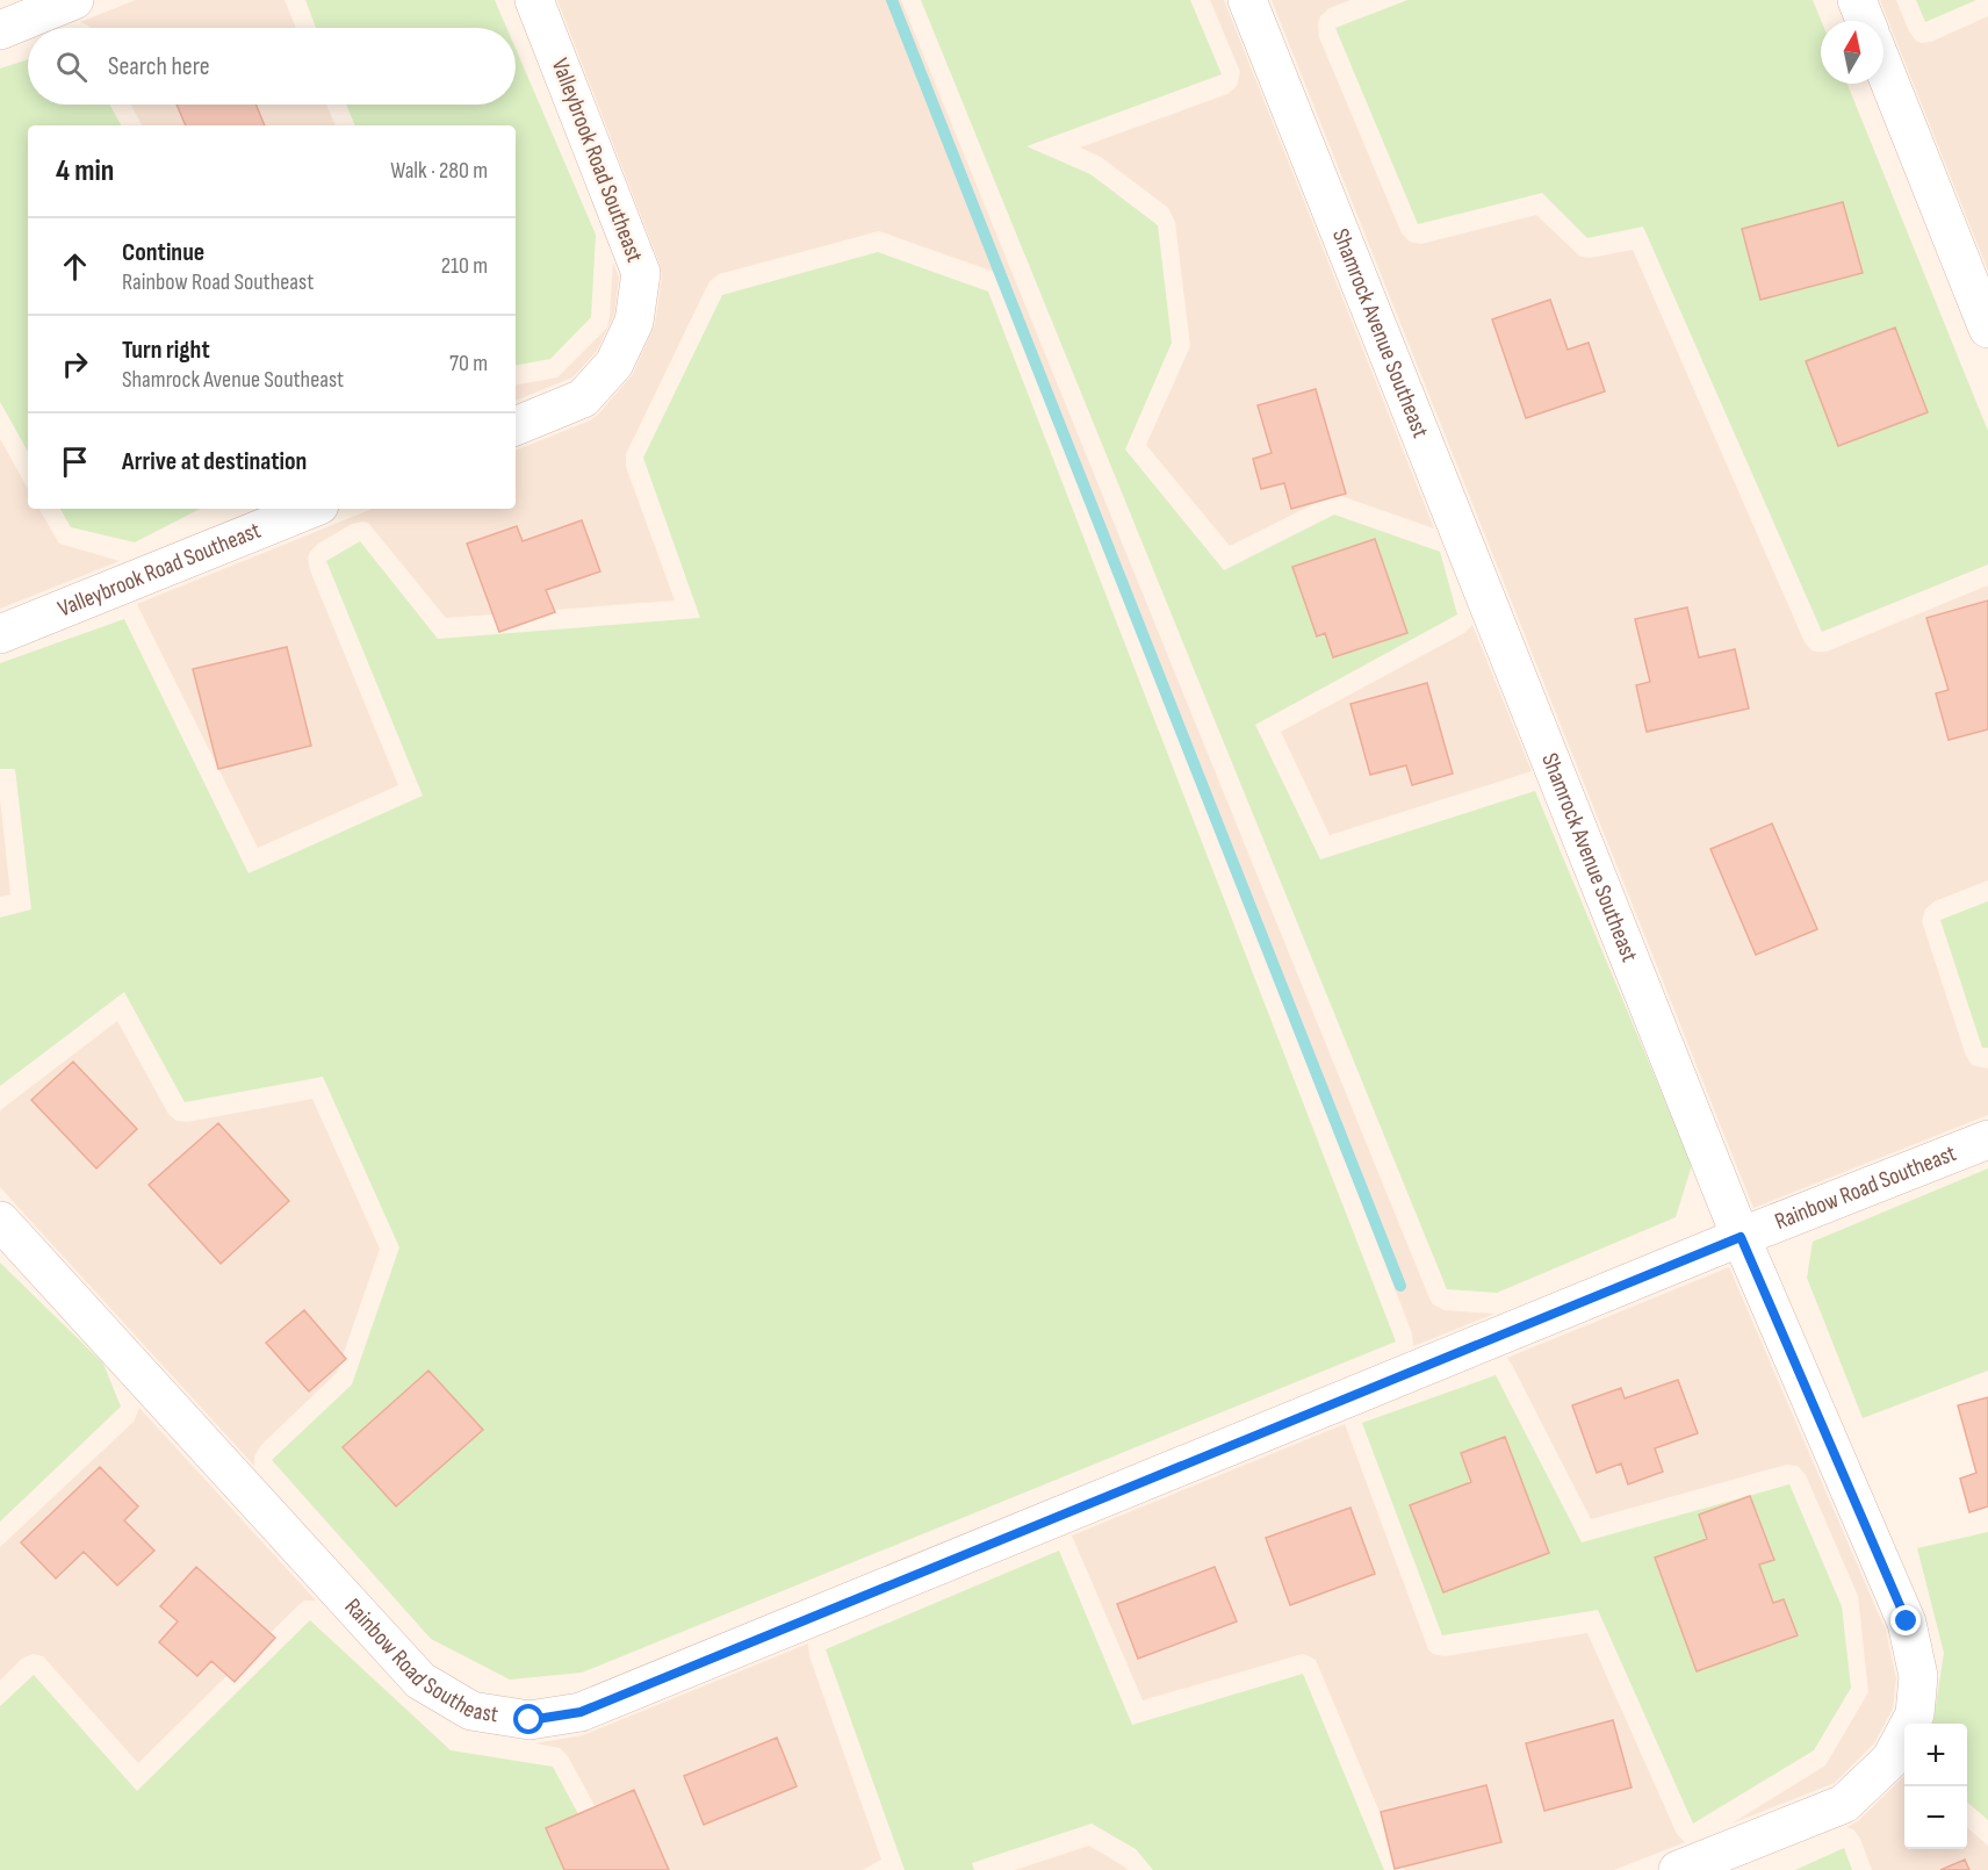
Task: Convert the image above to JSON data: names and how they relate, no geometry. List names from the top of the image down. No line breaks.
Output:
{"streets":{"street":["Valleybrook Road Southeast","Shamrock Avenue Southeast","Rainbow Road Southeast"]},"crossings":[["Shamrock Avenue Southeast","Rainbow Road Southeast"]],"north":"top","page":{"search":"Search here","heading":["4 min","Walk · 280 m"],"list":[["Continue","Rainbow Road Southeast","210 m"],["Turn right","Shamrock Avenue Southeast","70 m"],"Arrive at destination"],"map_buttons":["+","−"]}}
